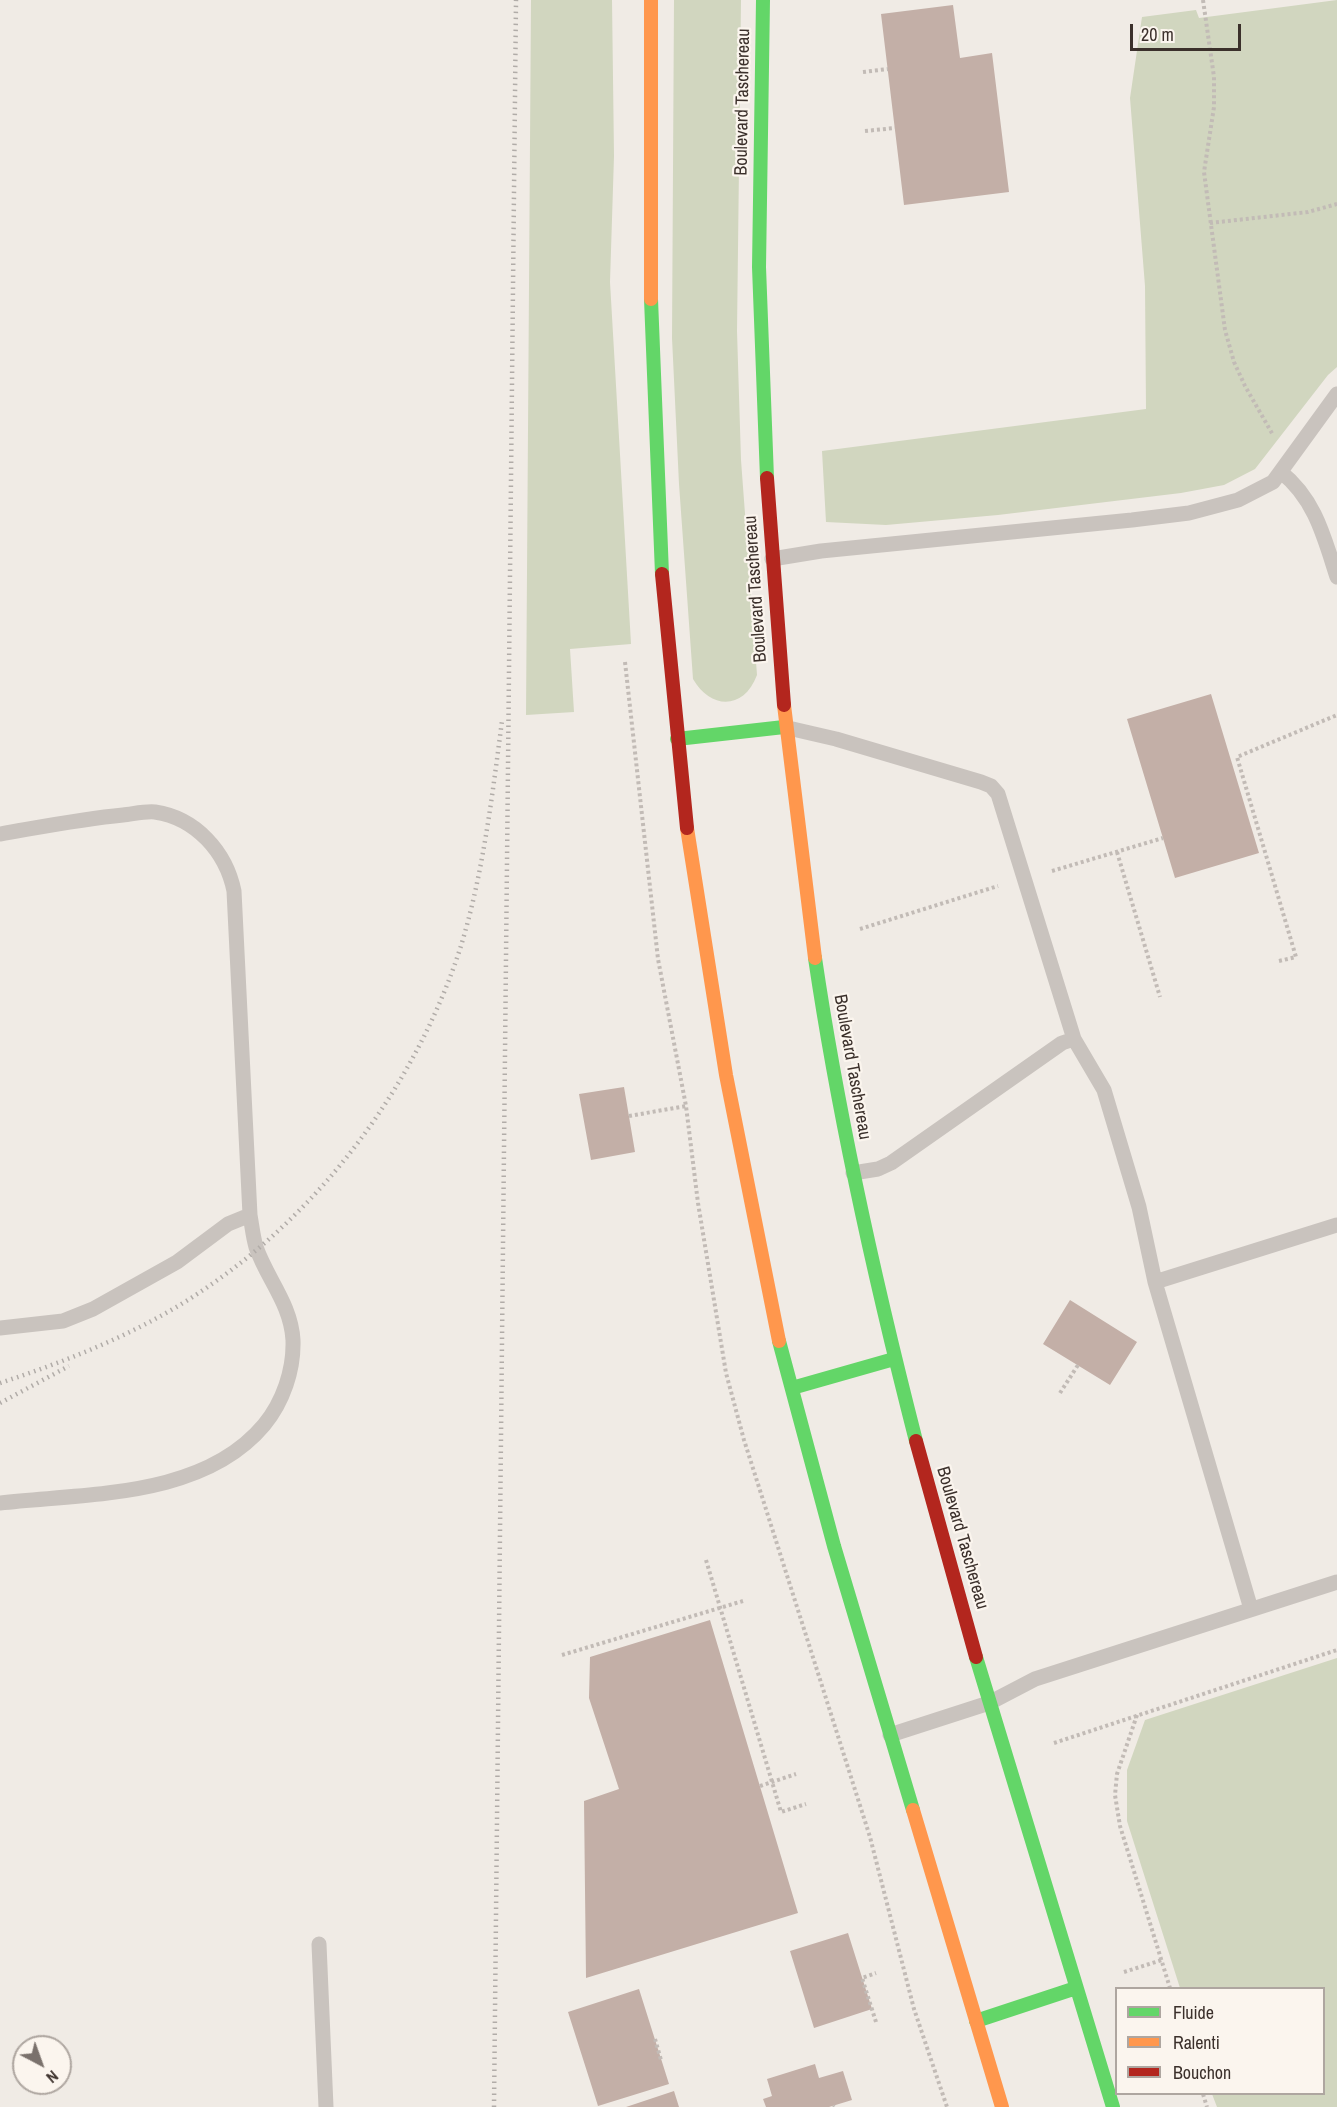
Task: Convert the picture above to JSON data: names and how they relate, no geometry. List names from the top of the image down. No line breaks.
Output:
{"streets":{"main road":["Boulevard Taschereau"]},"legend":["Fluide","Ralenti","Bouchon"],"scale_bar":"20 m","north":"bottom right"}
